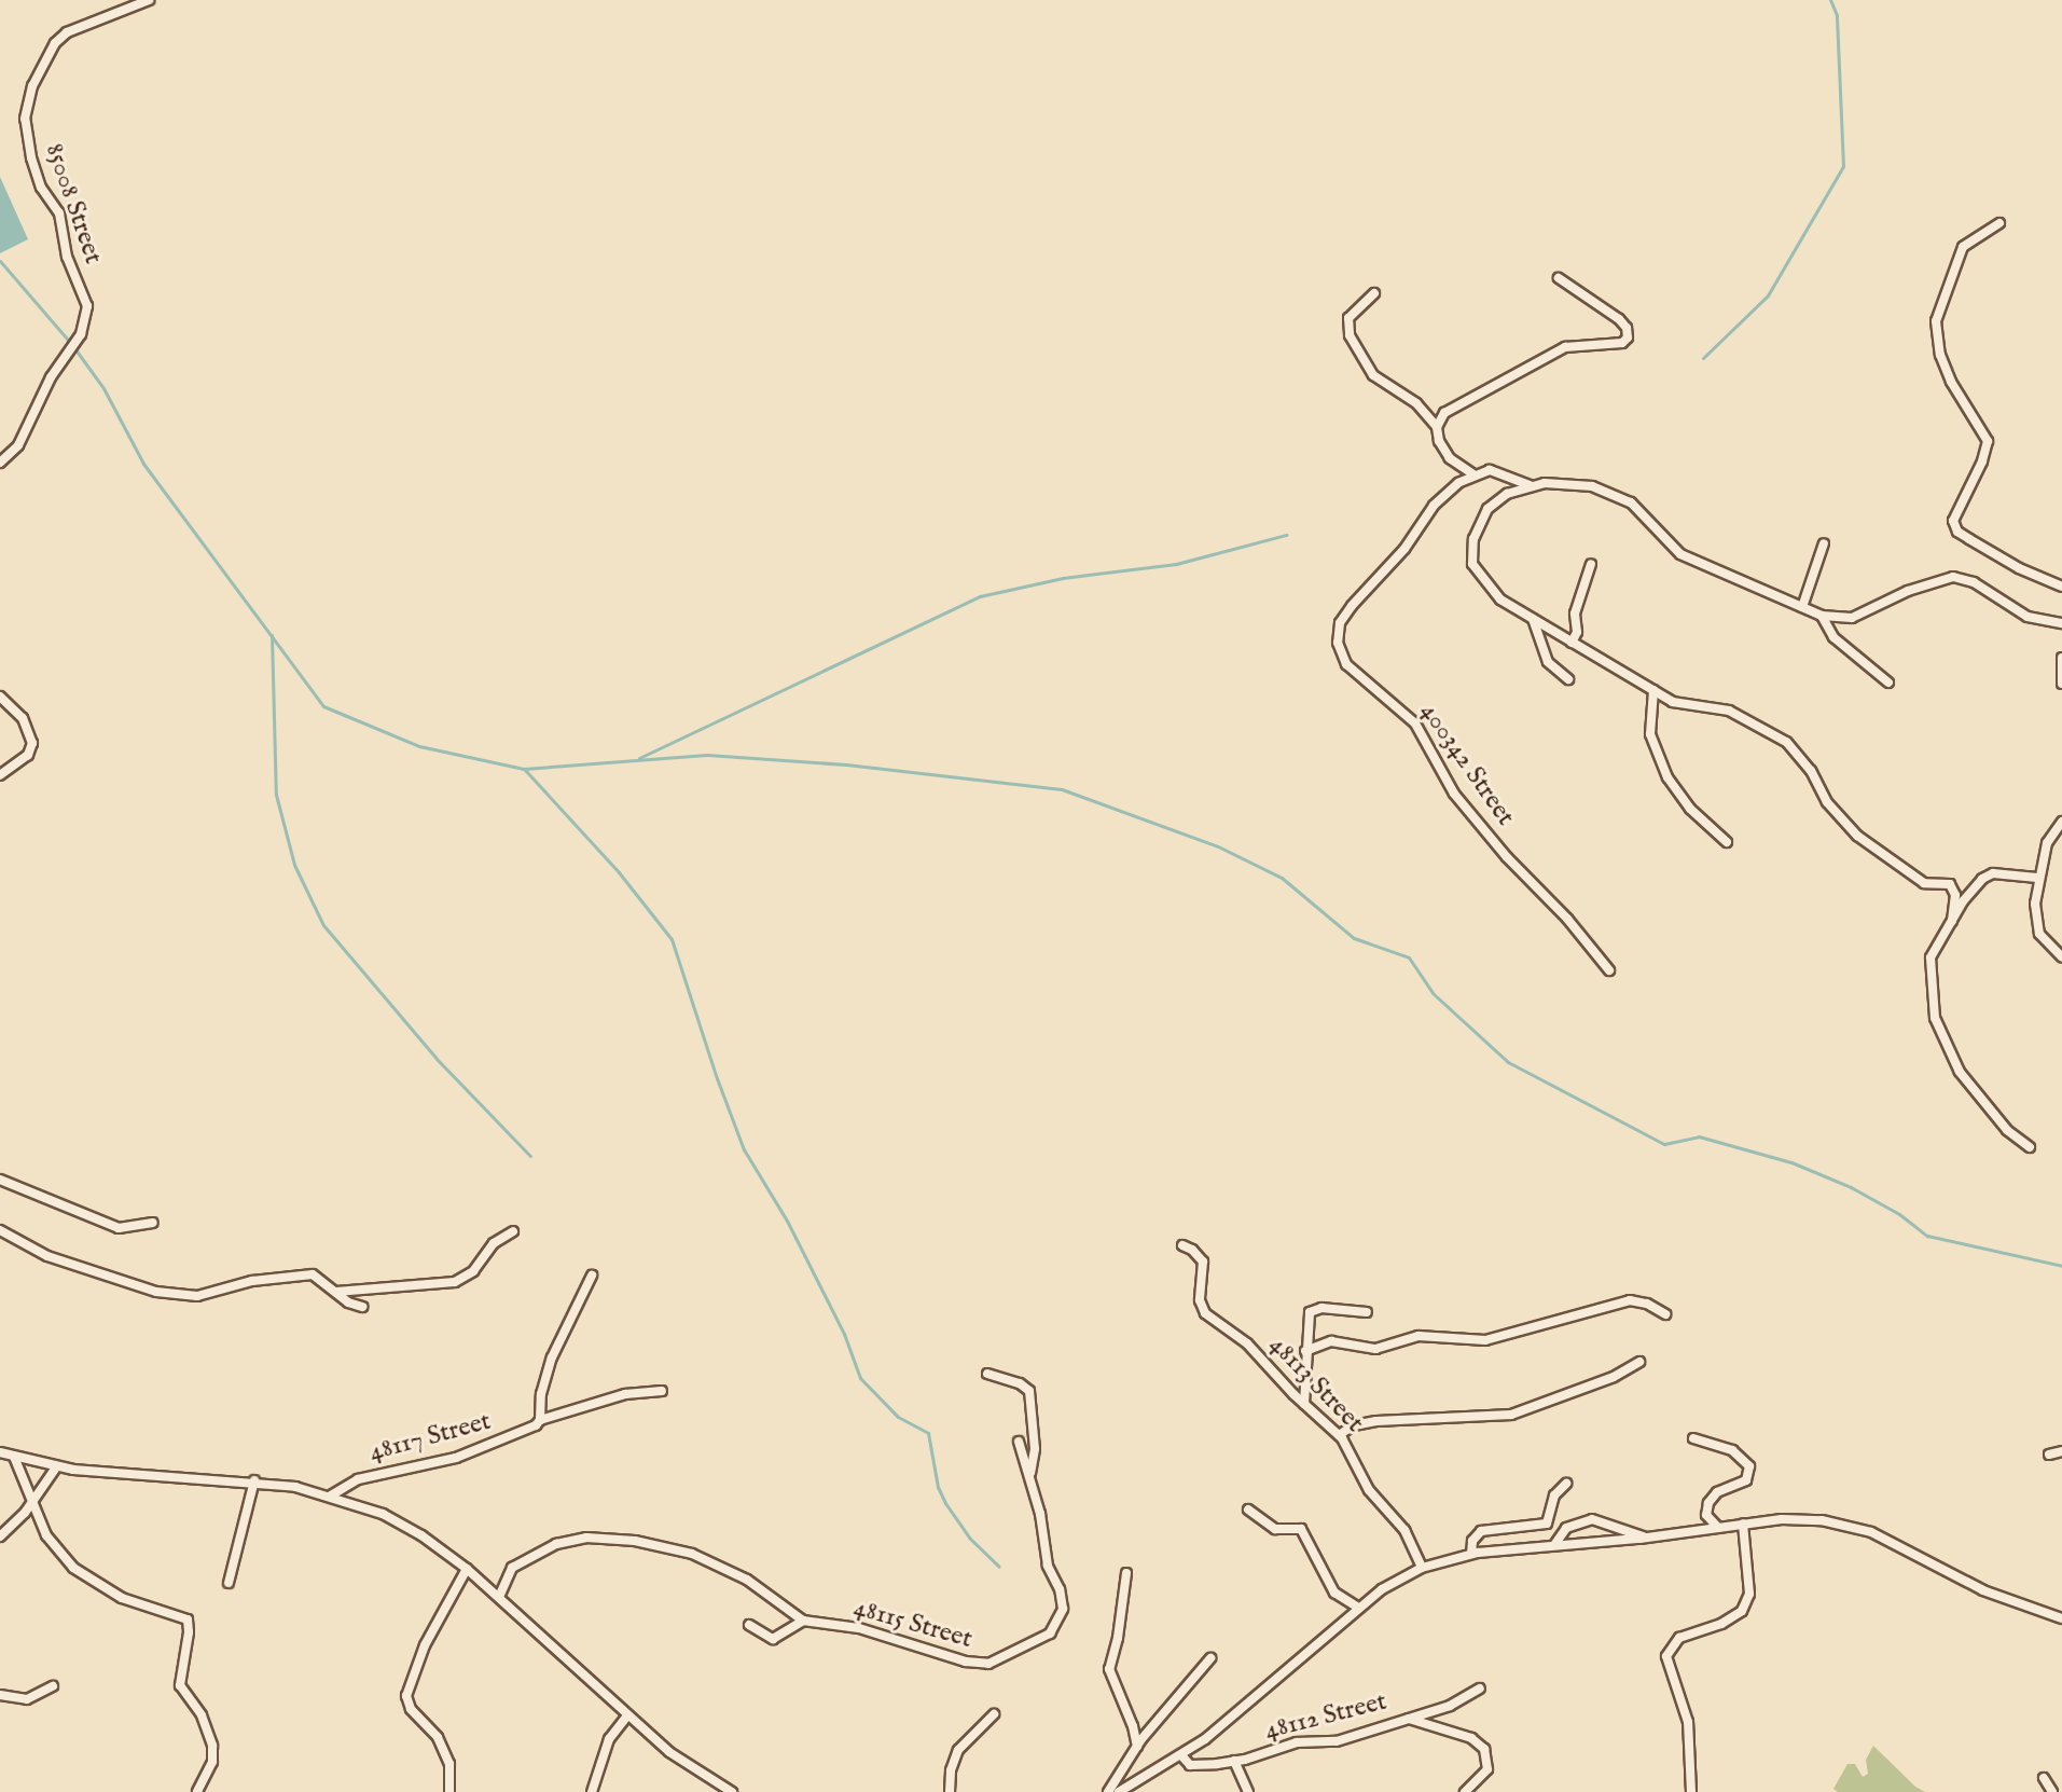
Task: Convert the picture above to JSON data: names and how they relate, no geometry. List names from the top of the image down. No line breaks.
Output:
{"streets":{"street":["85008 Street","400342 Street","48113 Street","48117 Street","48115 Street","48112 Street"]}}
